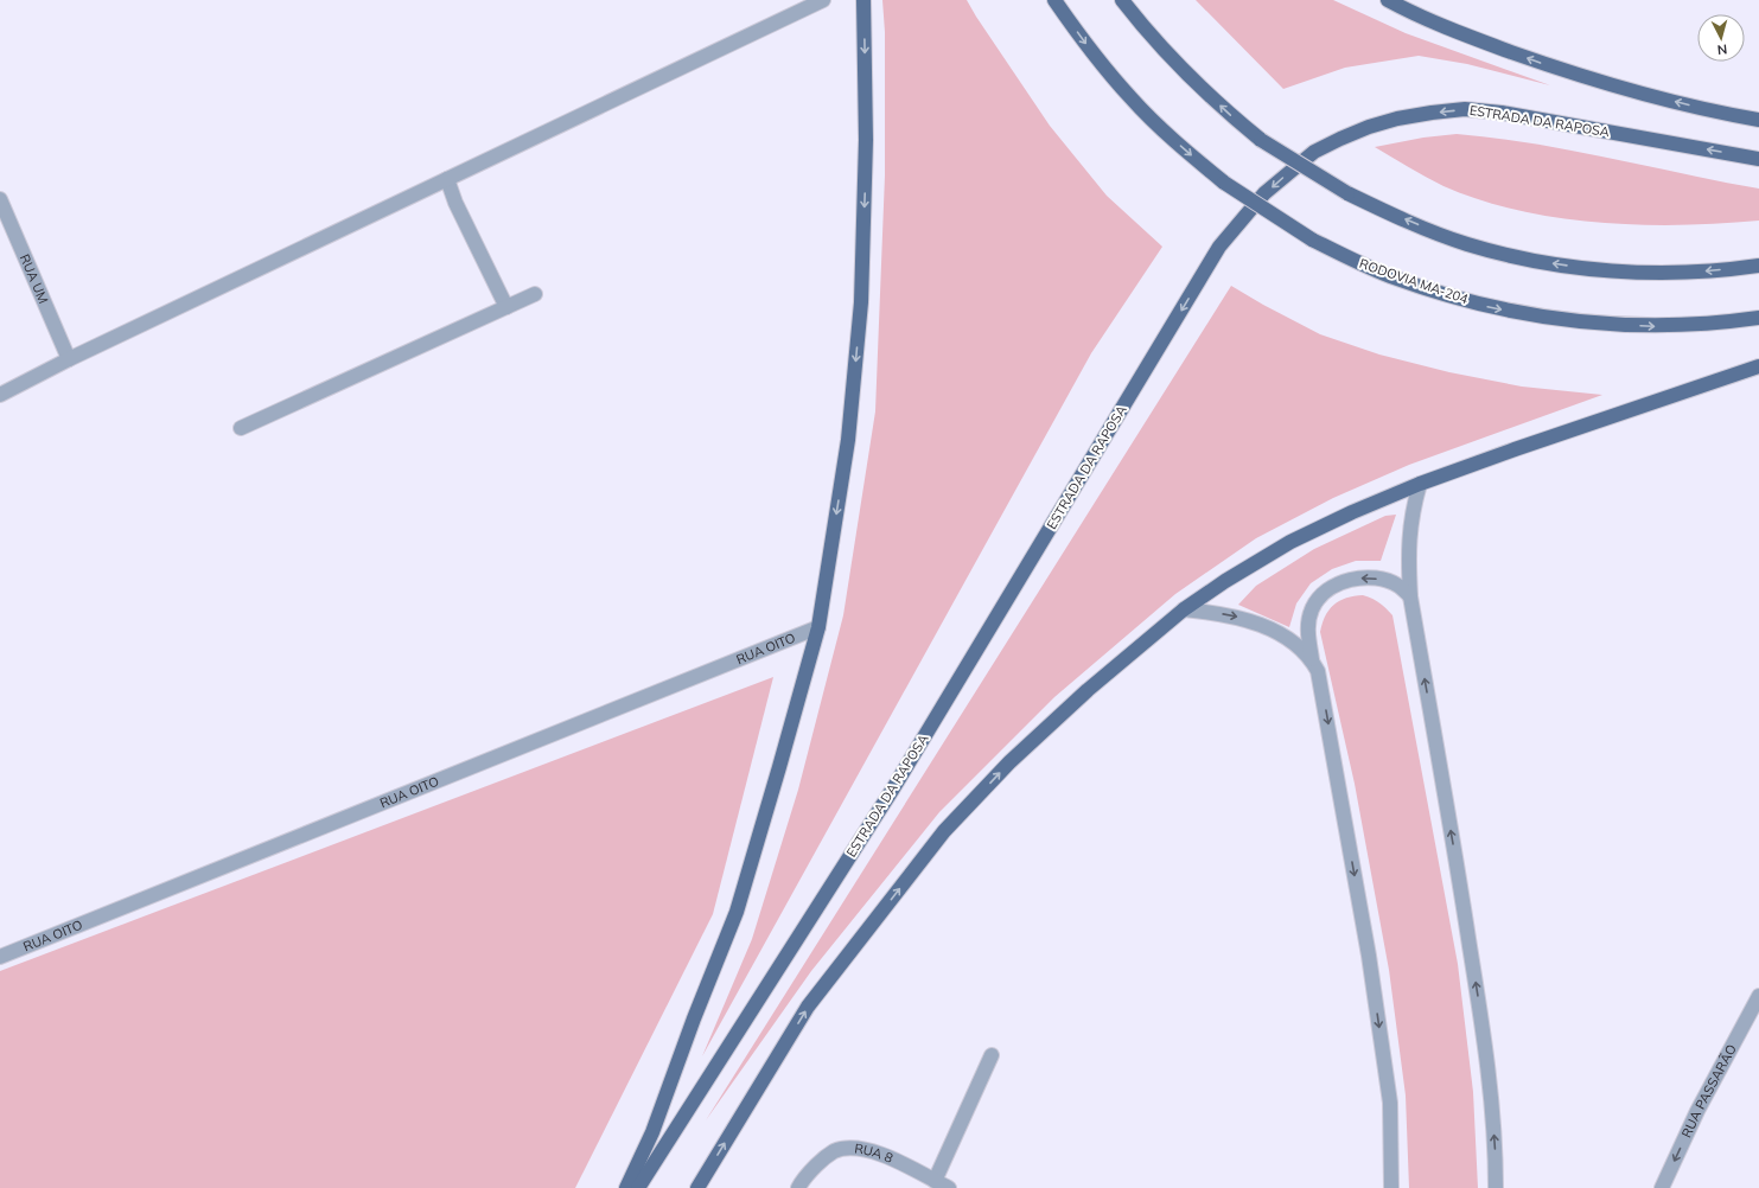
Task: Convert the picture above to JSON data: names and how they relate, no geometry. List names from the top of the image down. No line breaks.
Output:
{"streets":{"main road":["ESTRADA DA RAPOSA","RODOVIA MA-204"],"street":["RUA UM","RUA OITO","RUA PASSARÃO","RUA 8"]},"one_way":["RUA PASSARÃO"],"north":"bottom"}
